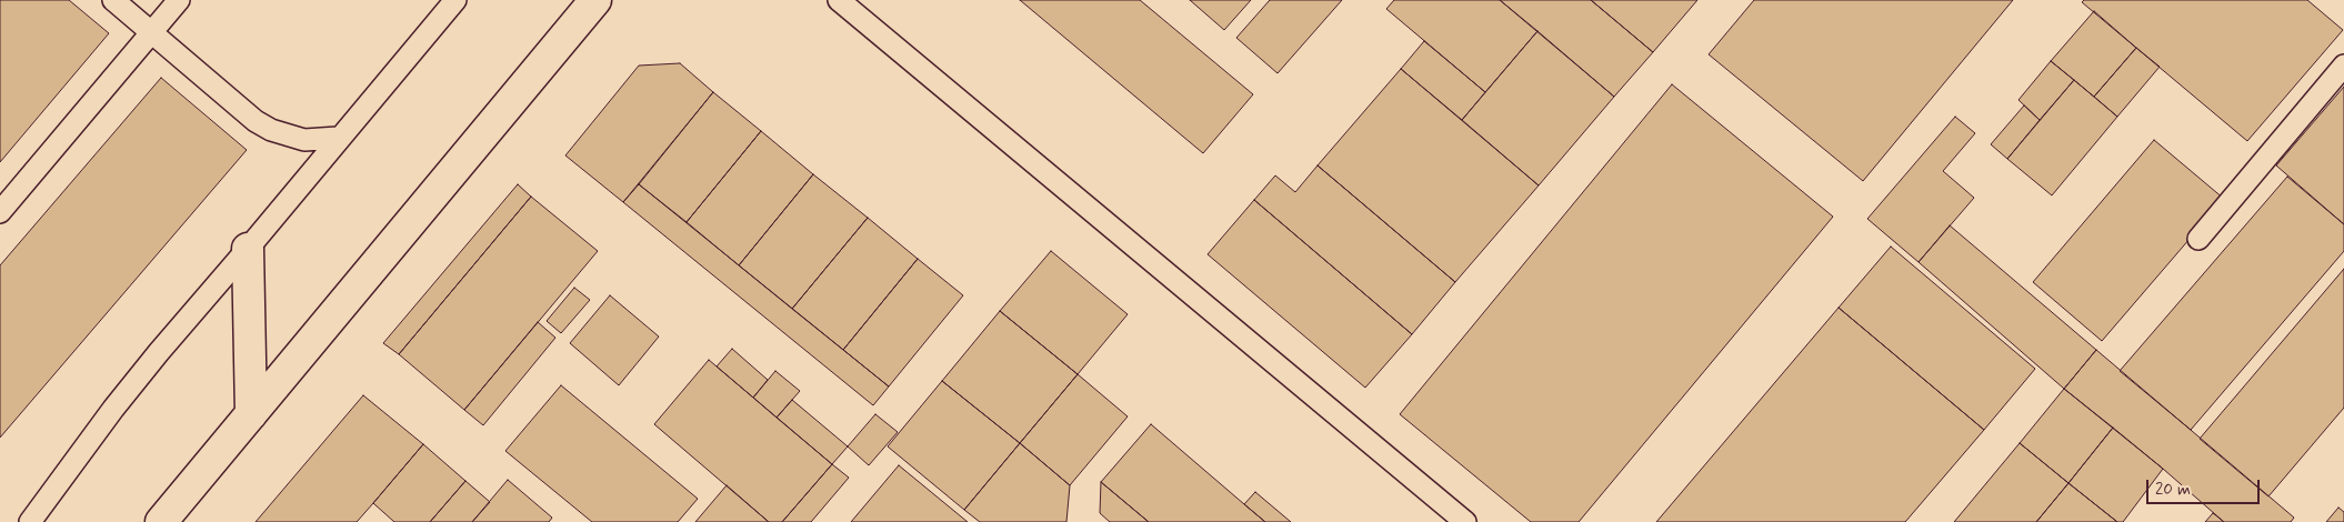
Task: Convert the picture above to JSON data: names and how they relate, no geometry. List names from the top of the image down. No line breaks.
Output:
{"scale_bar":"20 m"}
